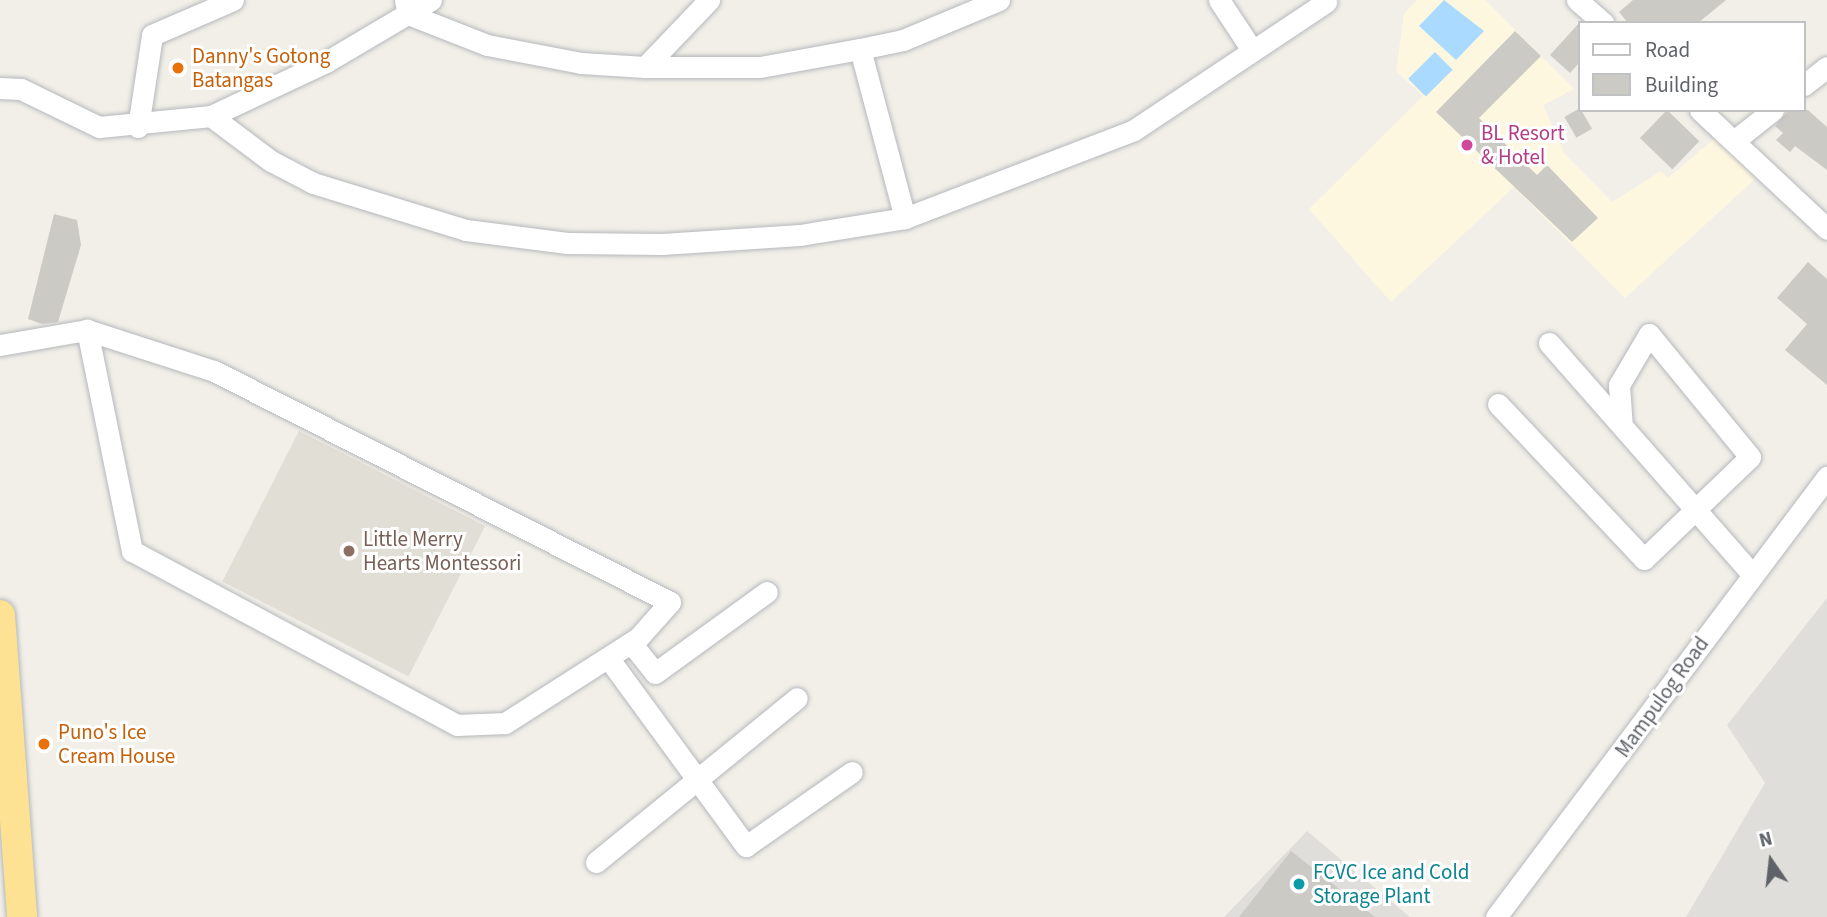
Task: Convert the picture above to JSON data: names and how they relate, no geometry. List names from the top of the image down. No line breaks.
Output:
{"streets":{"street":["Mampulog Road"]},"places":["Danny's Gotong Batangas","BL Resort & Hotel","Little Merry Hearts Montessori","Puno's Ice Cream House","FCVC Ice and Cold Storage Plant"],"legend":["Road","Building"],"north":"top"}
